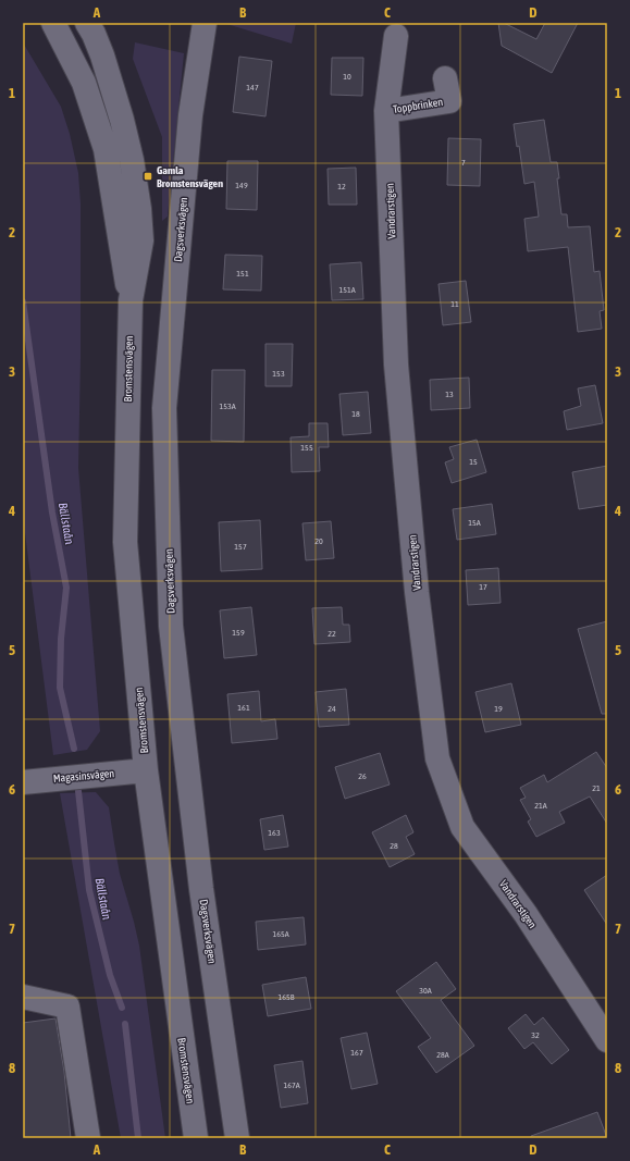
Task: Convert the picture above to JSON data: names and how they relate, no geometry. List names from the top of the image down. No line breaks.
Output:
{"streets":{"street":["Toppbrinken","Vandrarstigen","Dagsverksvägen","Bromstensvägen","Magasinsvägen"]},"crossings":[["Toppbrinken","Vandrarstigen"],["Bromstensvägen","Magasinsvägen"]],"water":["Bällstaån"],"places":{"transit":["Gamla Bromstensvägen"]},"house_numbers":["10","147","7","149","12","151","151A","11","153","13","153A","18","155","15","15A","20","157","17","159","22","161","24","19","26","21","21A","163","28","165A","30A","165B","32","167","28A","167A"],"grid":{"columns":["A","B","C","D"],"rows":["1","2","3","4","5","6","7","8"]}}
